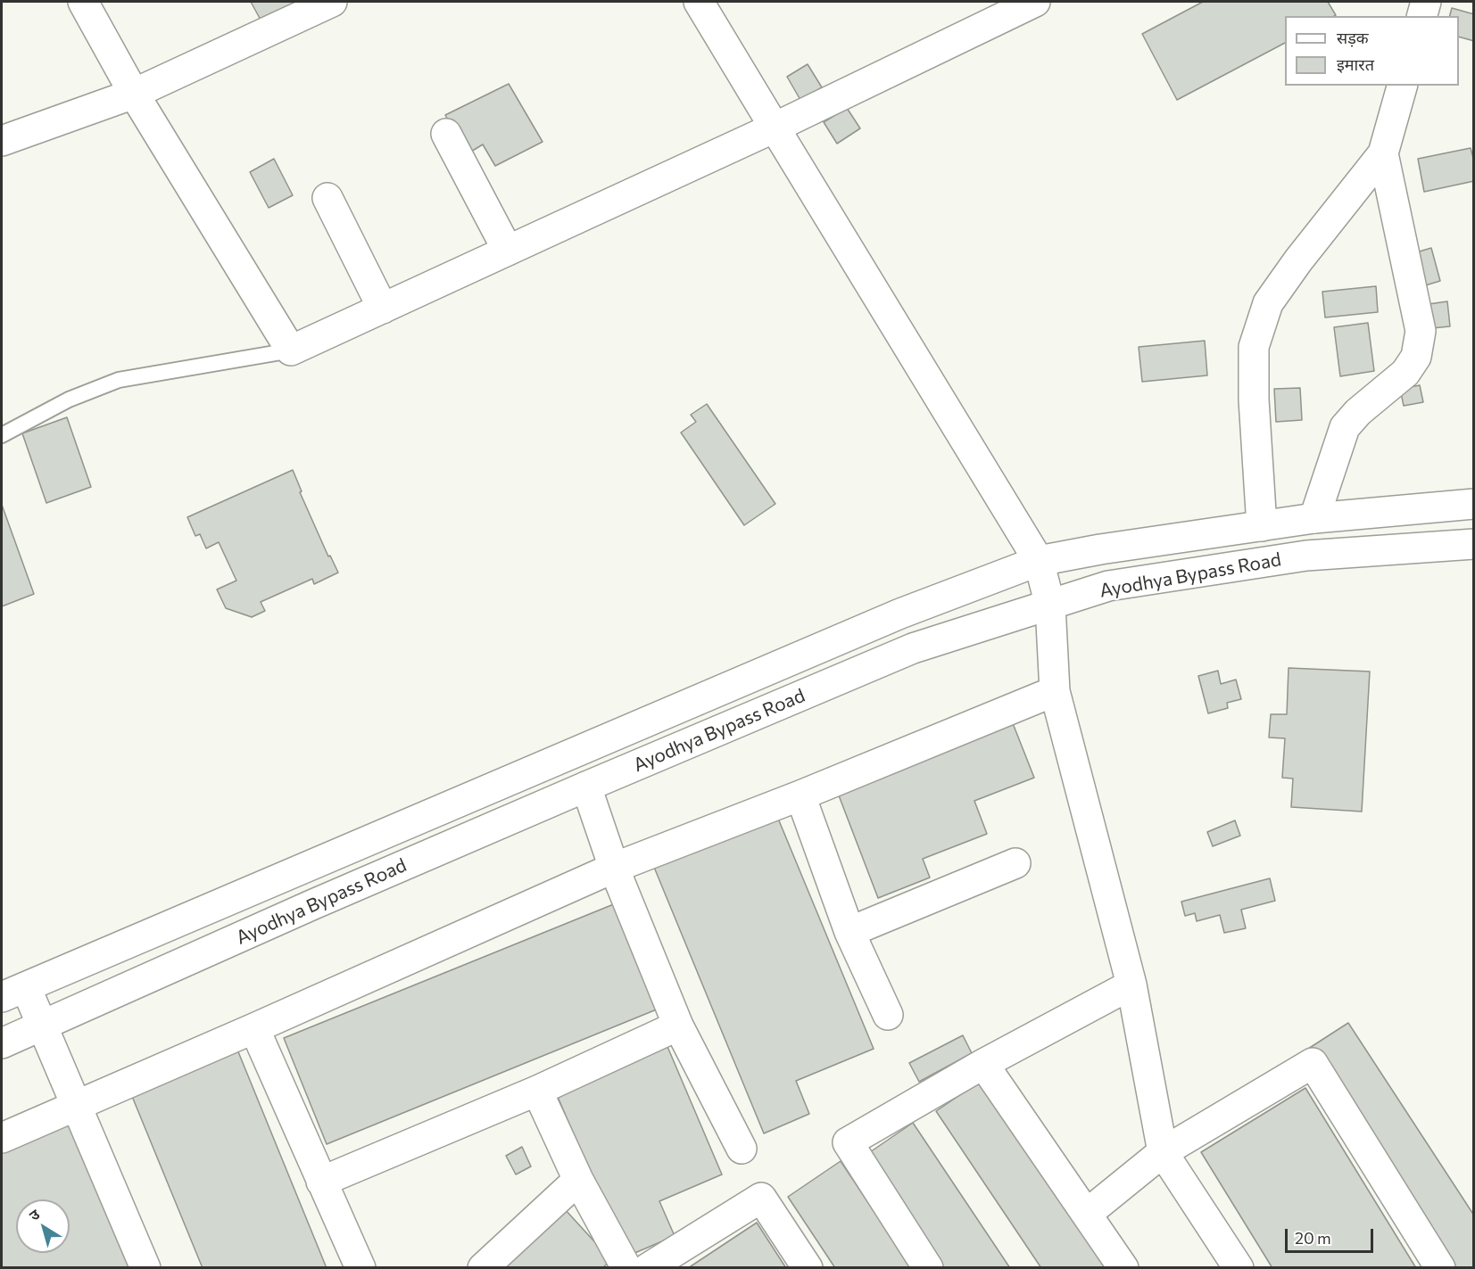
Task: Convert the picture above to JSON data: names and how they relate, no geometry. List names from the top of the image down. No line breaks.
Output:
{"streets":{"street":["Ayodhya Bypass Road"]},"legend":["सड़क","इमारत"],"scale_bar":"20 m","north":"top left"}
